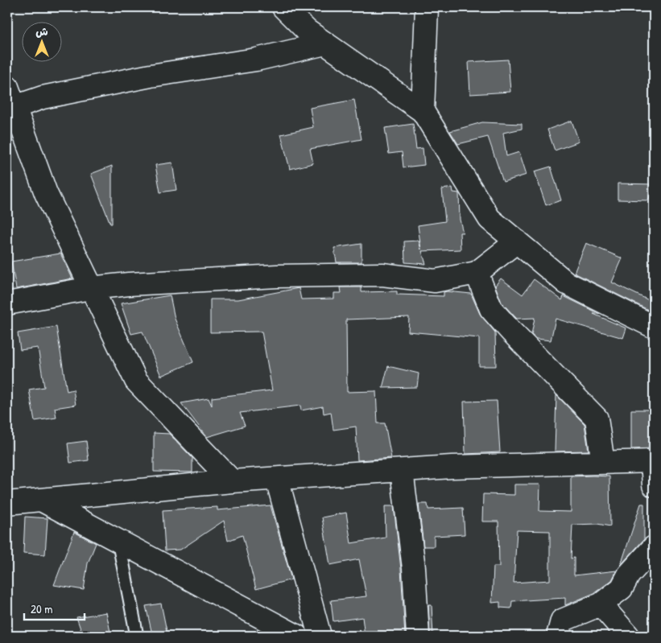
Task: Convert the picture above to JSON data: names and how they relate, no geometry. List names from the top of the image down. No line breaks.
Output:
{"scale_bar":"20 m","north":"top"}
